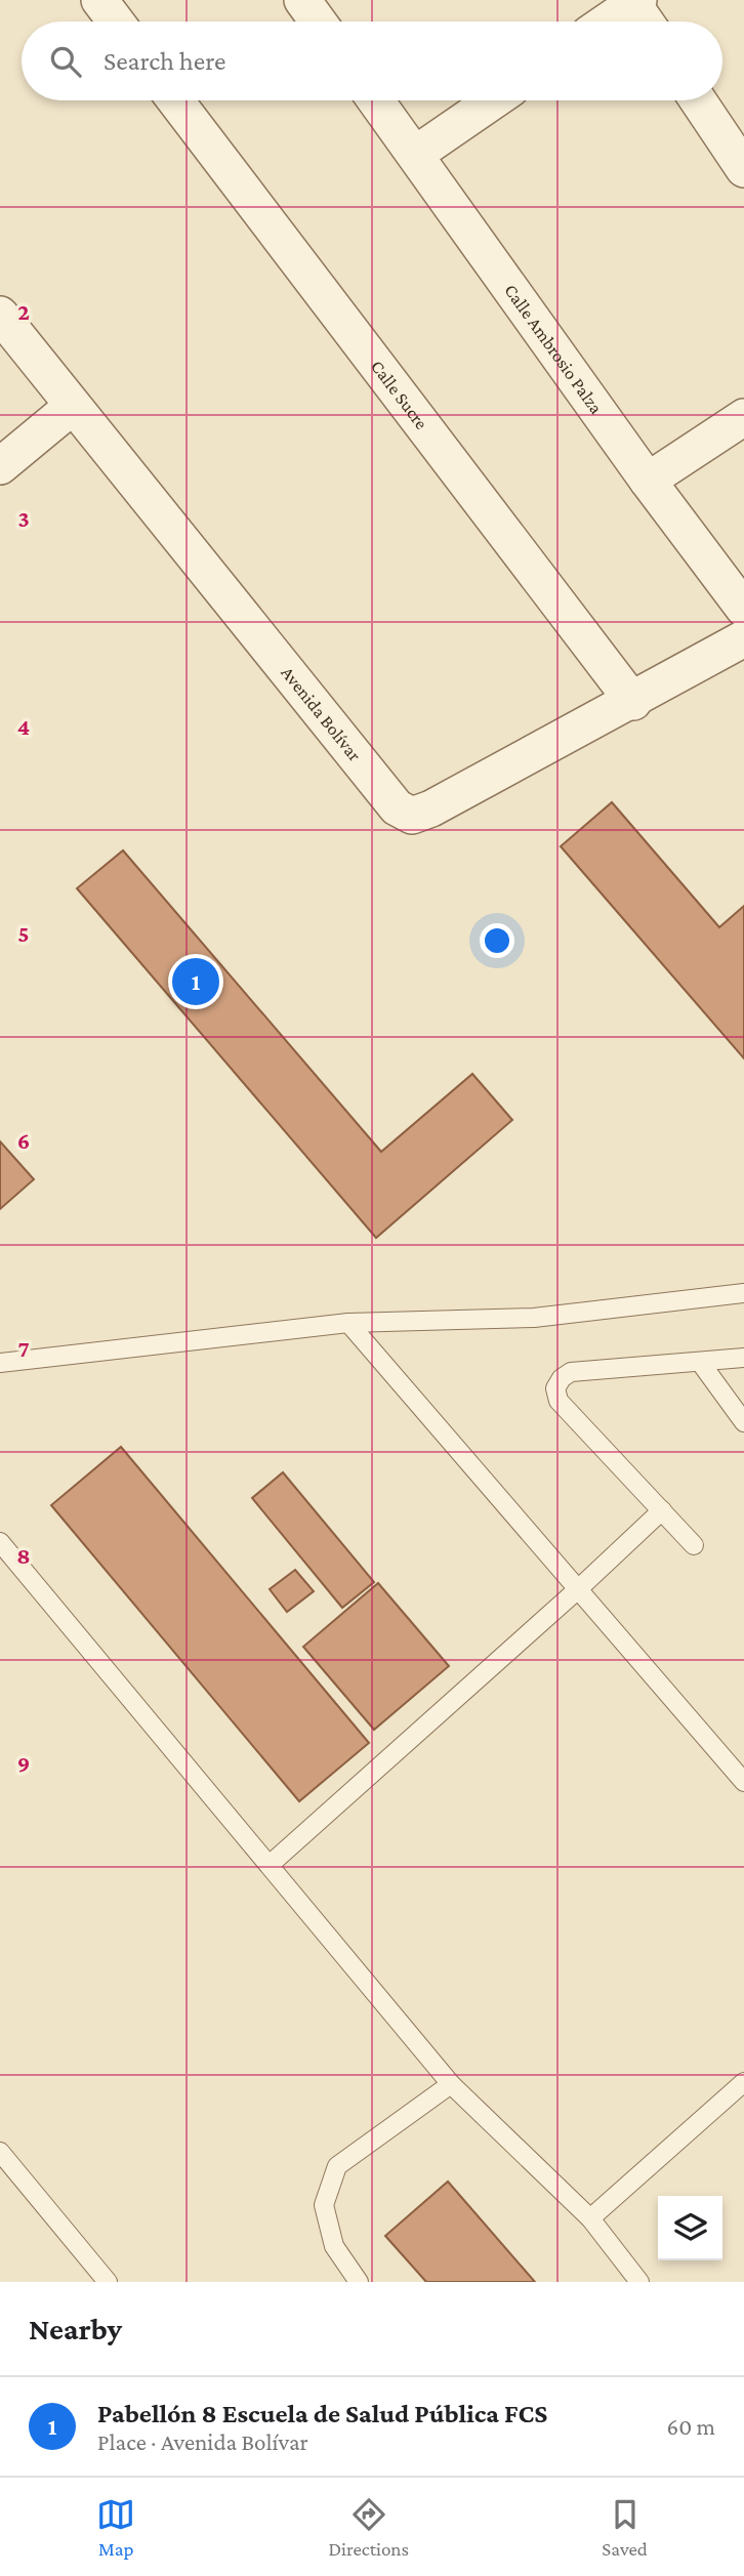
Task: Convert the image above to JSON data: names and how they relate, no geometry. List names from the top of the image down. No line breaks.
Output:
{"streets":{"street":["Calle Ambrosio Palza","Calle Sucre","Avenida Bolívar"]},"crossings":[["Calle Sucre","Avenida Bolívar"]],"page":{"search":"Search here","pins":"1","heading":"Nearby","list":[{"mark":"1","name":"Pabellón 8 Escuela de Salud Pública FCS","note":"Place · Avenida Bolívar","value":"60 m"}],"nav":["Map","Directions","Saved"]},"grid":{"rows":["2","3","4","5","6","7","8","9"]}}
